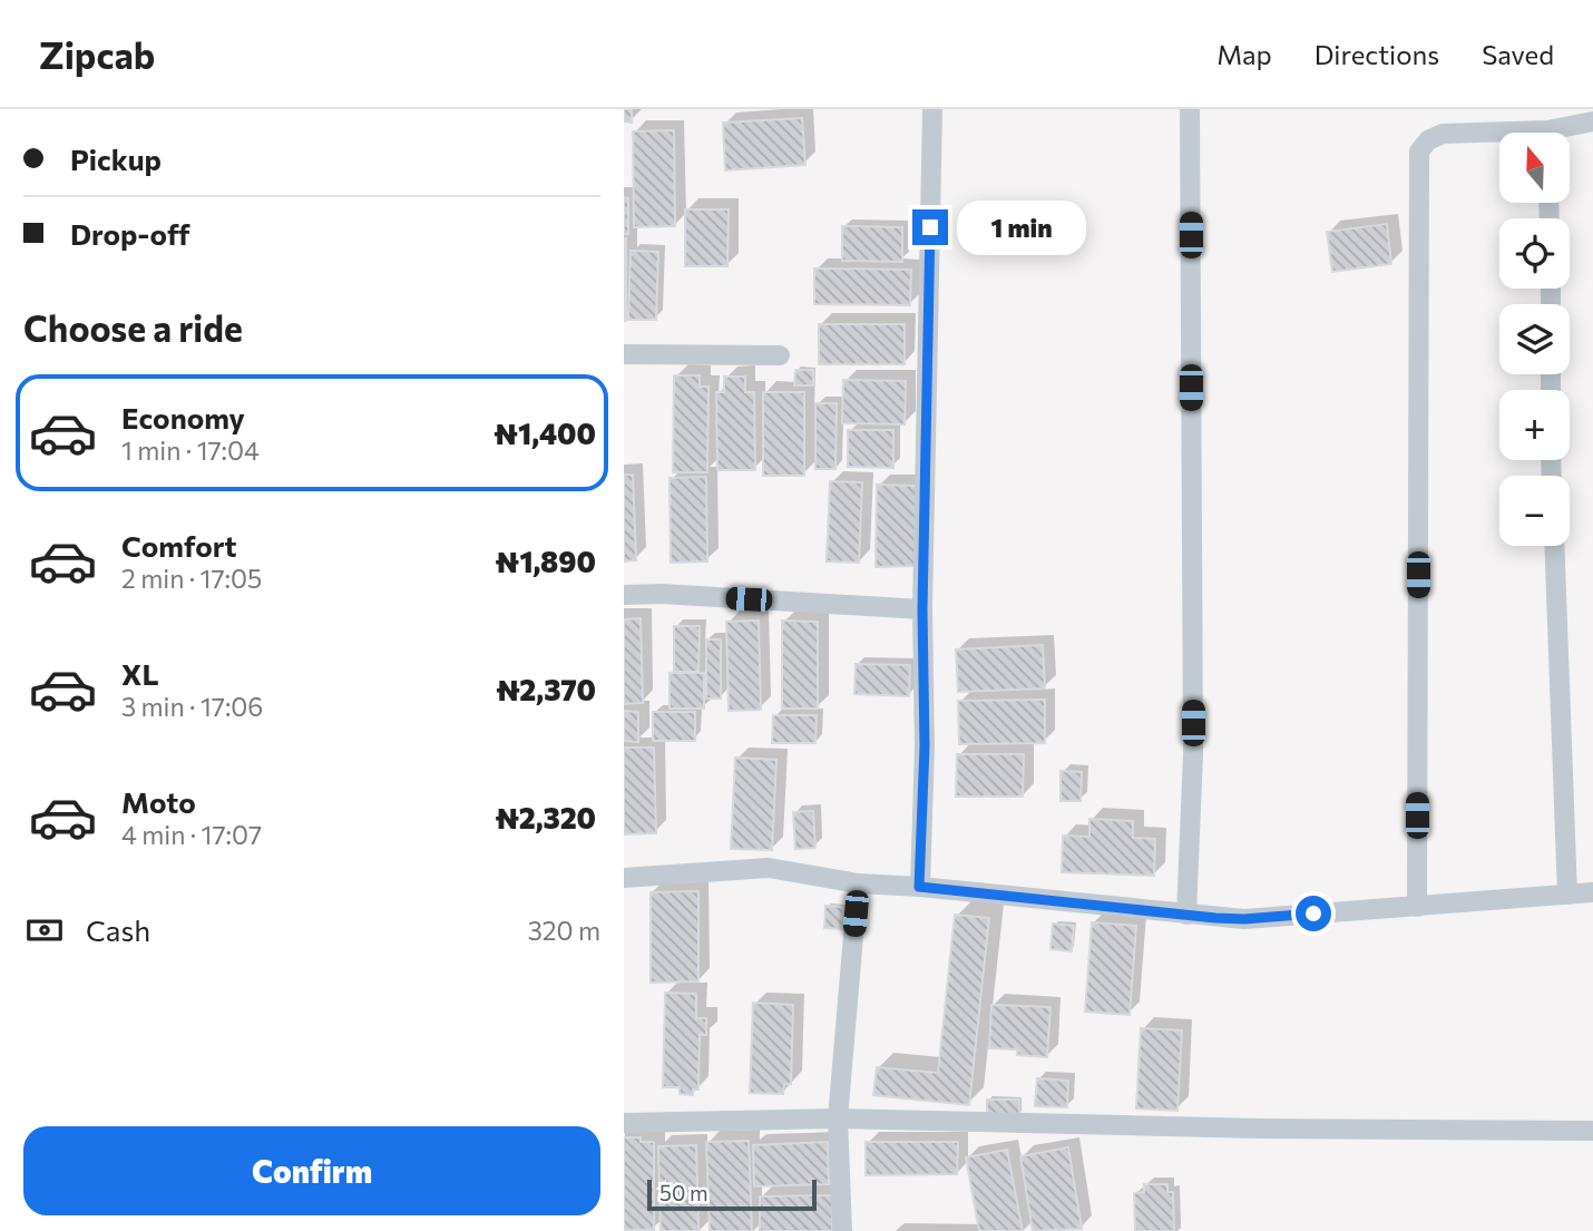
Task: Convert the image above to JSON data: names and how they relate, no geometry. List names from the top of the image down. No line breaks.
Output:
{"scale_bar":"50 m","north":"top","page":{"header":"Zipcab","nav":["Map","Directions","Saved"],"banner":["Pickup","Drop-off"],"map_buttons":["+","−"],"bubble":"1 min","heading":"Choose a ride","list":[{"name":"Economy","note":"1 min · 17:04","value":"₦1,400"},{"name":"Comfort","note":"2 min · 17:05","value":"₦1,890"},{"name":"XL","note":"3 min · 17:06","value":"₦2,370"},{"name":"Moto","note":"4 min · 17:07","value":"₦2,320"}],"pay":["Cash","320 m"],"buttons":"Confirm","scale":"50 m"}}
